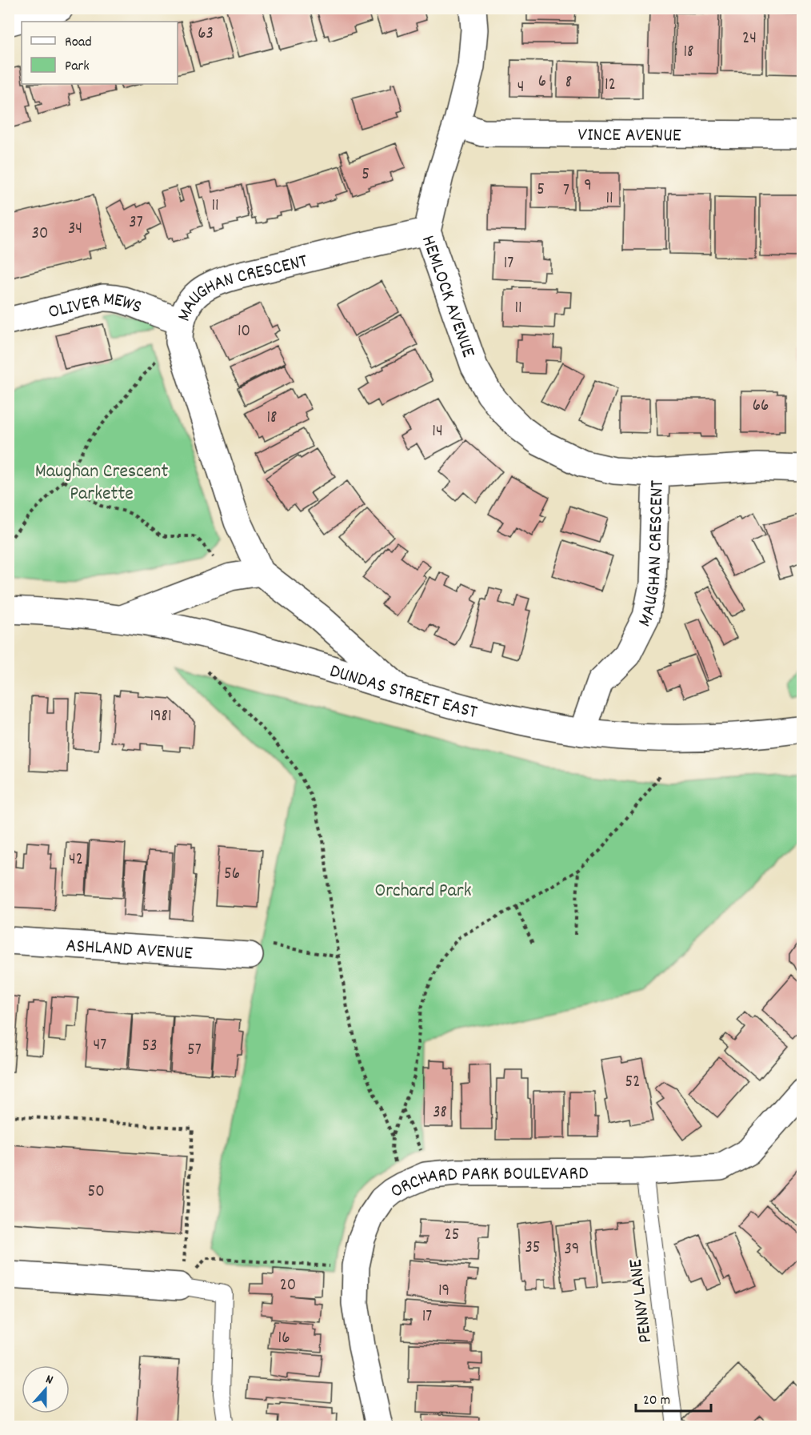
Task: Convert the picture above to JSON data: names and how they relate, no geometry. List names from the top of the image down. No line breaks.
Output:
{"streets":{"street":["VINCE AVENUE","MAUGHAN CRESCENT","HEMLOCK AVENUE","OLIVER MEWS","DUNDAS STREET EAST","ASHLAND AVENUE","ORCHARD PARK BOULEVARD"],"lane":["PENNY LANE"]},"crossings":[["VINCE AVENUE","HEMLOCK AVENUE"],["MAUGHAN CRESCENT","HEMLOCK AVENUE"],["MAUGHAN CRESCENT","OLIVER MEWS"],["MAUGHAN CRESCENT","DUNDAS STREET EAST"],["ORCHARD PARK BOULEVARD","PENNY LANE"]],"parks":["Maughan Crescent Parkette","Orchard Park"],"house_numbers":["63","24","18","6","8","12","4","5","9","5","7","11","11","37","34","30","17","11","10","66","18","14","1981","42","56","47","53","57","52","38","50","25","35","39","20","19","17","16"],"legend":["Road","Park"],"scale_bar":"20 m","north":"top"}
